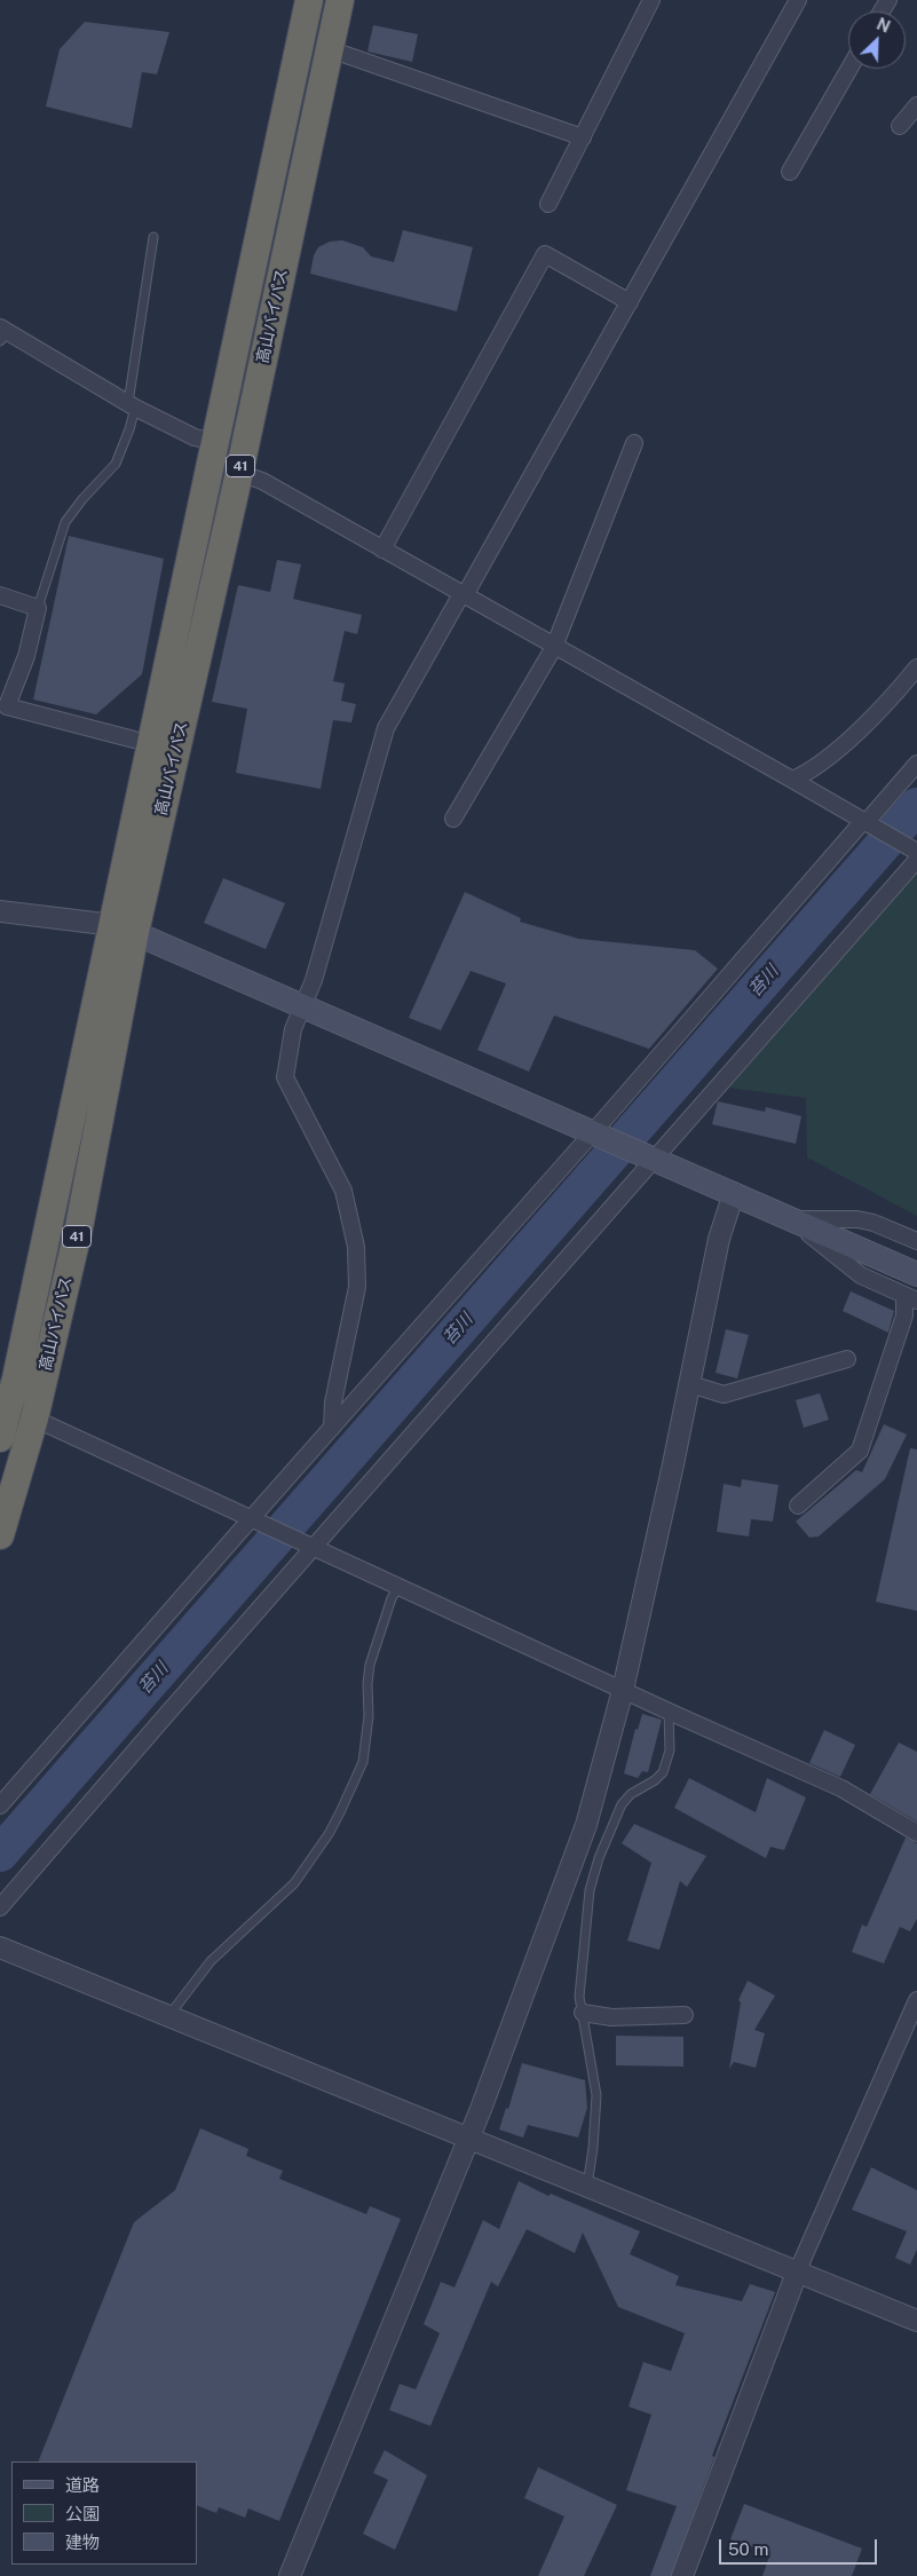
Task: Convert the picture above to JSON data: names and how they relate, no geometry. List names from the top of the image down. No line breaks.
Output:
{"streets":{"highway":["高山バイパス","41"]},"water":["苔川"],"legend":["道路","公園","建物"],"scale_bar":"50 m","north":"top right"}
